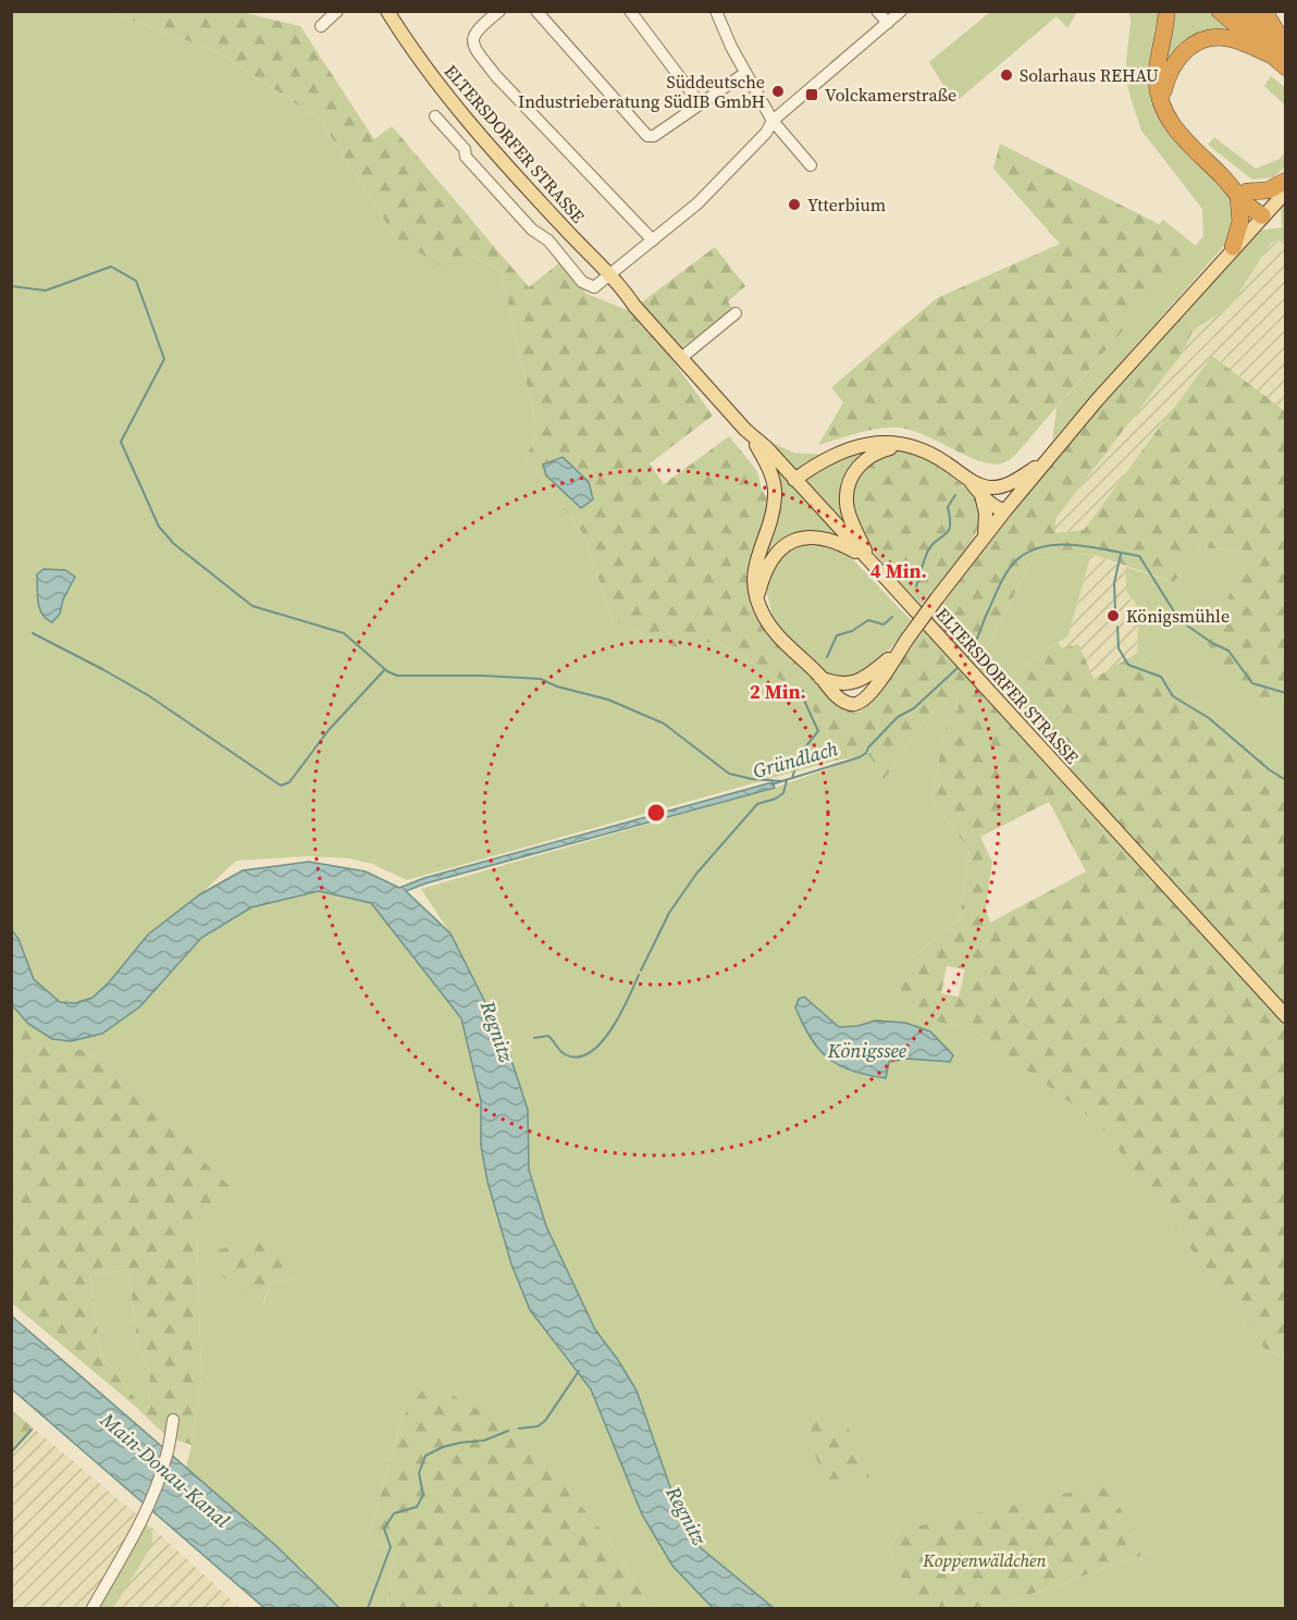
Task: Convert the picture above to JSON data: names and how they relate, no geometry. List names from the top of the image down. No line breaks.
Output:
{"streets":{"main road":["ELTERSDORFER STRASSE"]},"water":["Gründlach","Regnitz","Königssee","Main-Donau-Kanal"],"parks":["Koppenwäldchen"],"places":{"other":["Solarhaus REHAU","Süddeutsche Industrieberatung SüdIB GmbH","Ytterbium","Königsmühle"],"transit":["Volckamerstraße"]},"rings":["4 Min.","2 Min."]}
